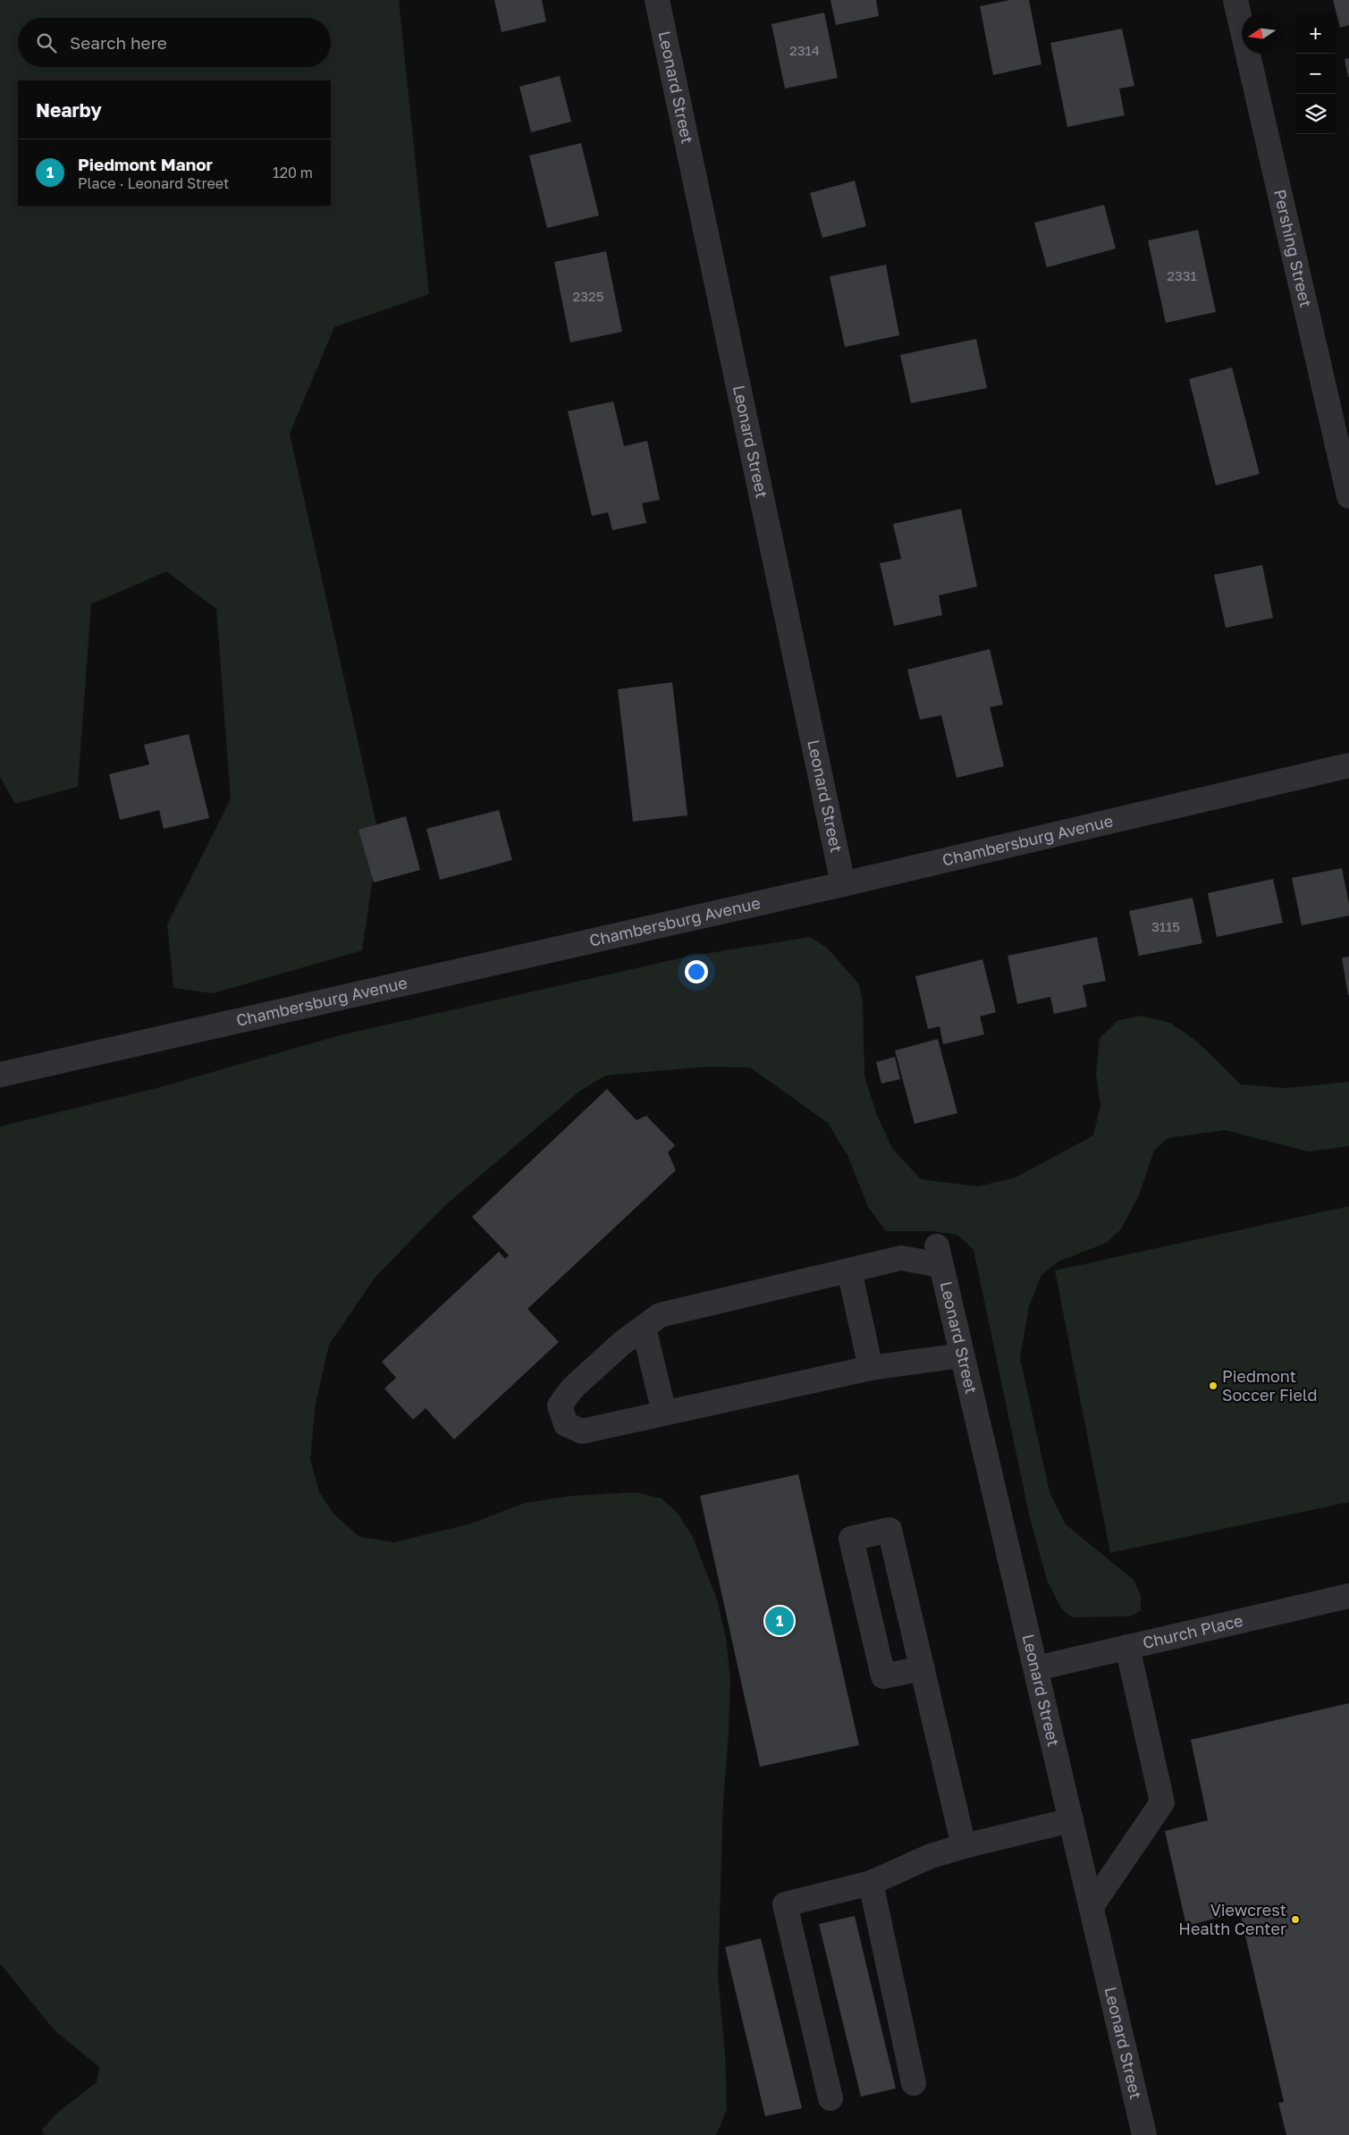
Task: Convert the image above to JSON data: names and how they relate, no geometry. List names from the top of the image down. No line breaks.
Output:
{"streets":{"street":["Leonard Street","Pershing Street","Chambersburg Avenue","Church Place"]},"crossings":[["Leonard Street","Chambersburg Avenue"],["Leonard Street","Church Place"]],"places":["Piedmont Soccer Field","Viewcrest Health Center"],"house_numbers":["2314","2331","2325","3115"],"north":"left","page":{"map_buttons":["+","−"],"search":"Search here","heading":"Nearby","list":[{"mark":"1","name":"Piedmont Manor","note":"Place · Leonard Street","value":"120 m"}],"pins":"1"}}
